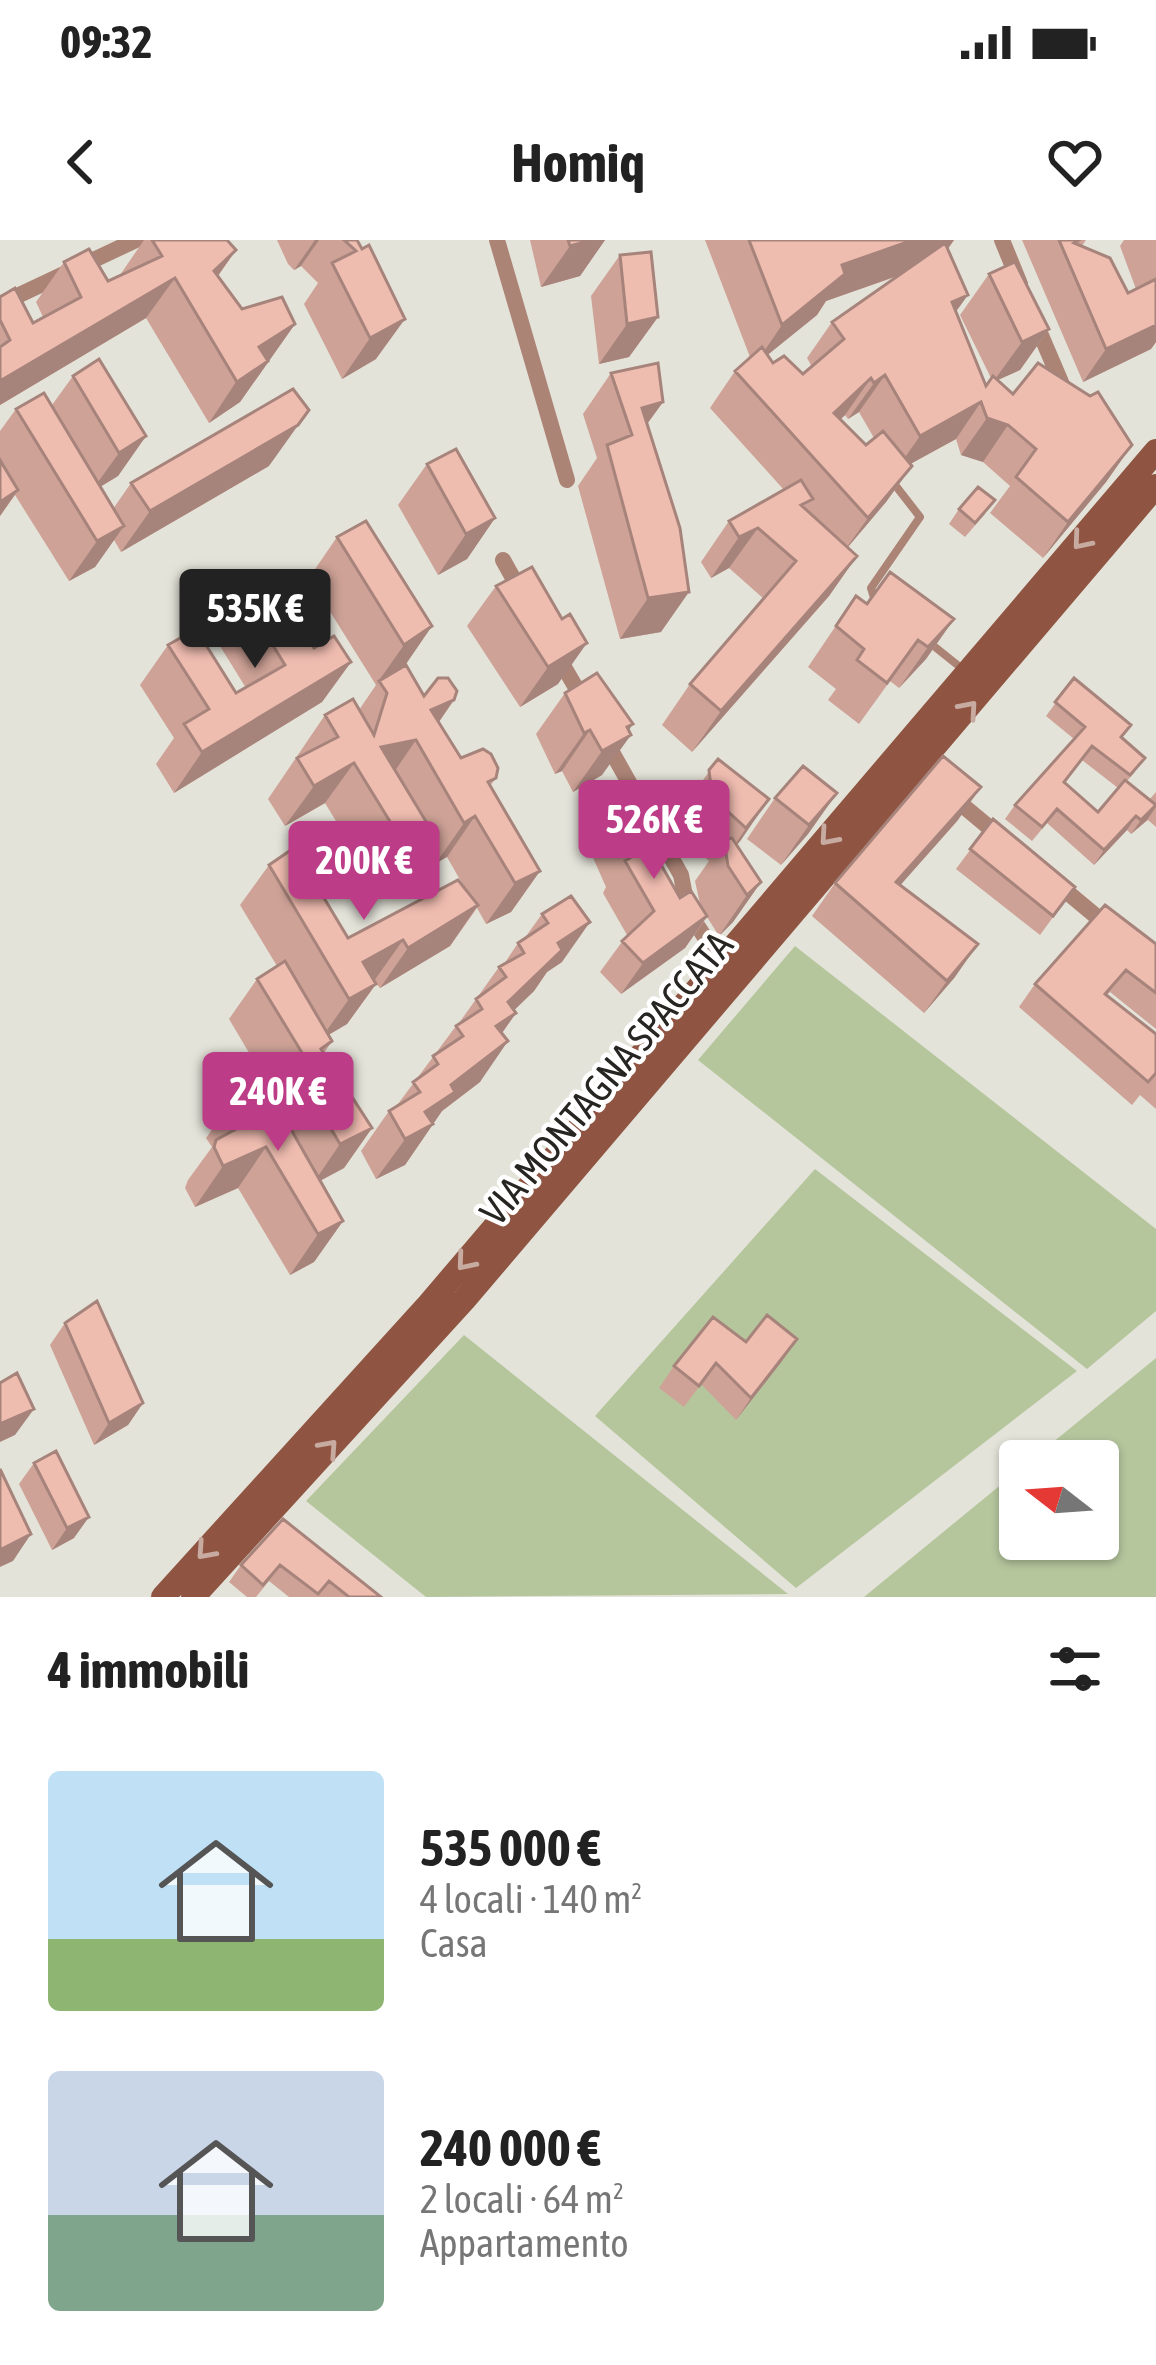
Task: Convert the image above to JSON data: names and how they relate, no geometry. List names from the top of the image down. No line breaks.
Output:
{"streets":{"main road":["VIA MONTAGNA SPACCATA"]},"north":"left","page":{"status":"09:32","header":"Homiq","price":["535K €","526K €","200K €","240K €"],"heading":"4 immobili","list":[{"name":"535 000 €","note":"4 locali · 140 m² · Casa"},{"name":"240 000 €","note":"2 locali · 64 m² · Appartamento"}]}}
